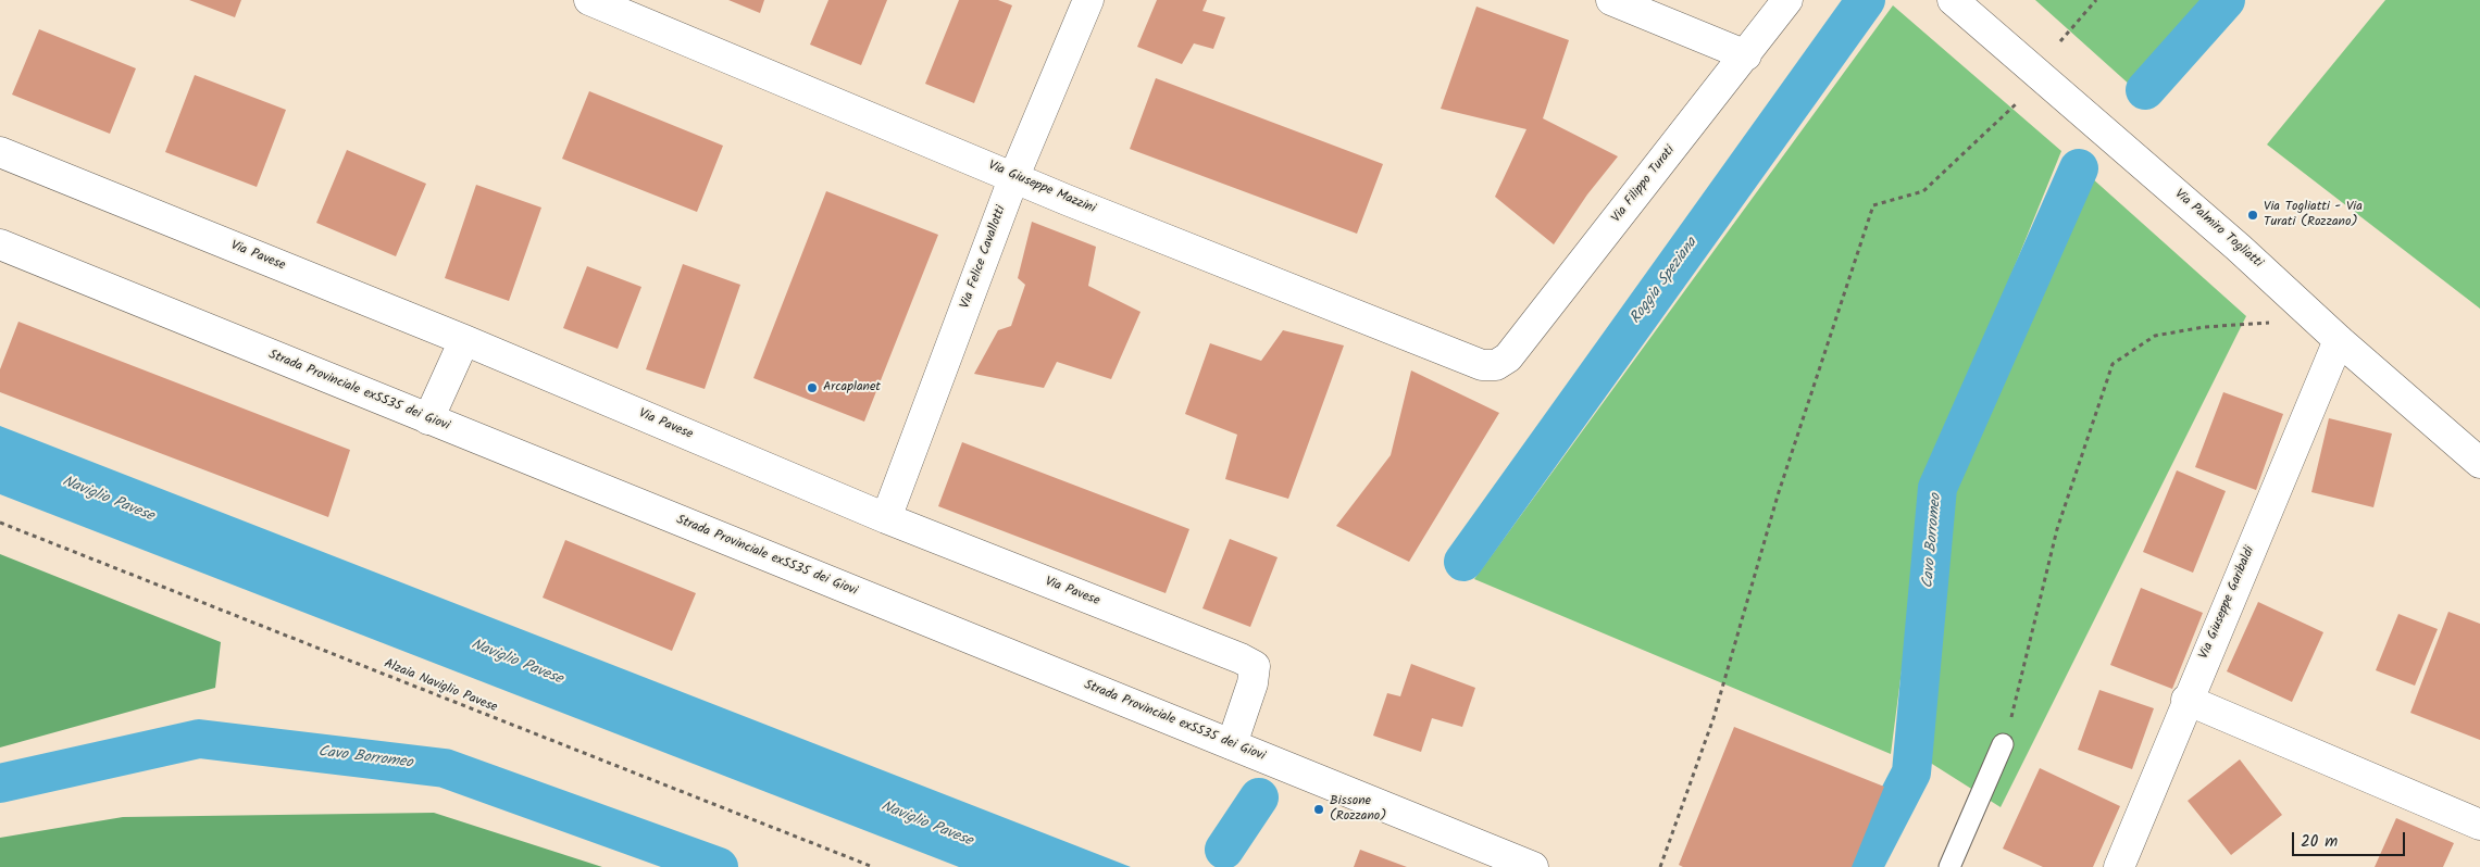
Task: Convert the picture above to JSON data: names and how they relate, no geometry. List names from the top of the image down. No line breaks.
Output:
{"streets":{"street":["Via Filippo Turati","Via Giuseppe Mazzini","Via Palmiro Togliatti","Via Pavese","Via Felice Cavallotti","Strada Provinciale exSS35 dei Giovi","Via Giuseppe Garibaldi"],"path":["Alzaia Naviglio Pavese"]},"crossings":[["Via Filippo Turati","Via Giuseppe Mazzini"],["Via Giuseppe Mazzini","Via Felice Cavallotti"],["Via Palmiro Togliatti","Via Giuseppe Garibaldi"],["Via Pavese","Via Felice Cavallotti"],["Via Pavese","Strada Provinciale exSS35 dei Giovi"]],"water":["Roggia Speziana","Naviglio Pavese","Cavo Borromeo"],"places":["Via Togliatti - Via Turati (Rozzano)","Arcaplanet","Bissone (Rozzano)"],"scale_bar":"20 m"}
